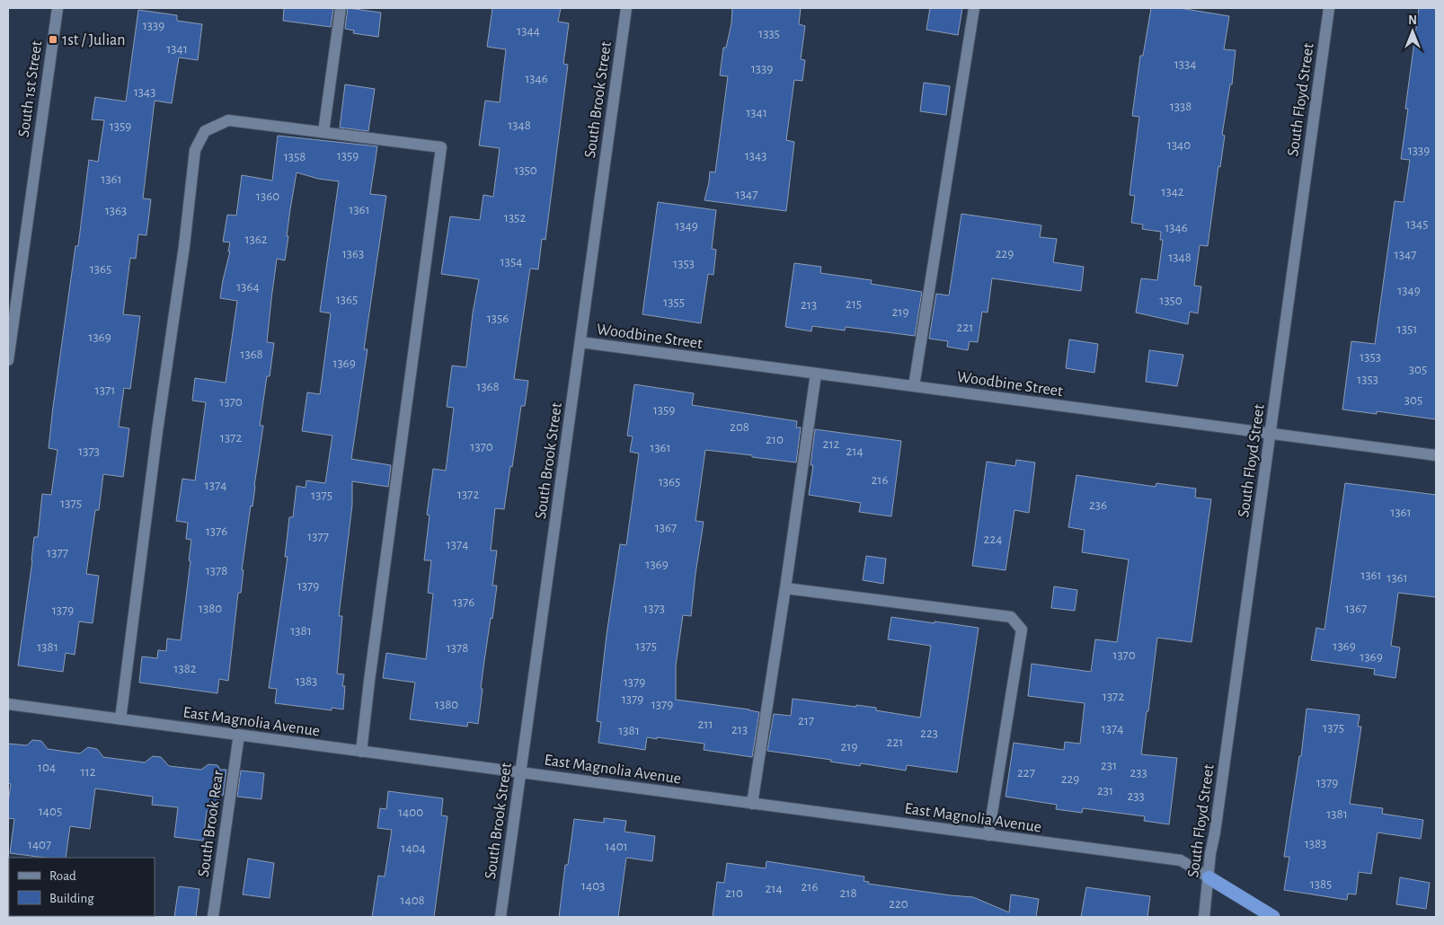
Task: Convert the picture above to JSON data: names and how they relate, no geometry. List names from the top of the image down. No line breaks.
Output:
{"streets":{"street":["South 1st Street","South Brook Street","South Floyd Street","Woodbine Street","East Magnolia Avenue","South Brook Rear"]},"crossings":[["South Brook Street","Woodbine Street"],["South Brook Street","East Magnolia Avenue"],["South Floyd Street","Woodbine Street"],["South Floyd Street","East Magnolia Avenue"],["East Magnolia Avenue","South Brook Rear"]],"places":{"transit":["1st / Julian"]},"house_numbers":["1339","1344","1335","1341","1334","1339","1346","1343","1338","1341","1348","1359","1340","1339","1359","1343","1358","1350","1361","1342","1347","1360","1361","1363","1352","1345","1349","1346","1362","1363","229","1347","1348","1354","1353","1365","1364","1349","1365","1350","1355","215","213","219","1356","221","1351","1369","1368","1353","1369","305","1353","1368","1371","305","1370","1359","208","1372","210","212","1370","1361","1373","214","216","1365","1374","1372","1375","1375","236","1361","1367","1376","1377","224","1374","1377","1369","1378","1361","1361","1379","1376","1380","1373","1367","1379","1381","1375","1369","1381","1378","1370","1369","1382","1383","1379","1372","1379","1380","1379","217","211","1375","1374","213","1381","223","221","219","231","104","112","227","233","229","1379","231","233","1405","1400","1381","1383","1407","1401","1404","1385","1403","216","214","210","218","1408","220"],"legend":["Road","Building"],"north":"top"}
